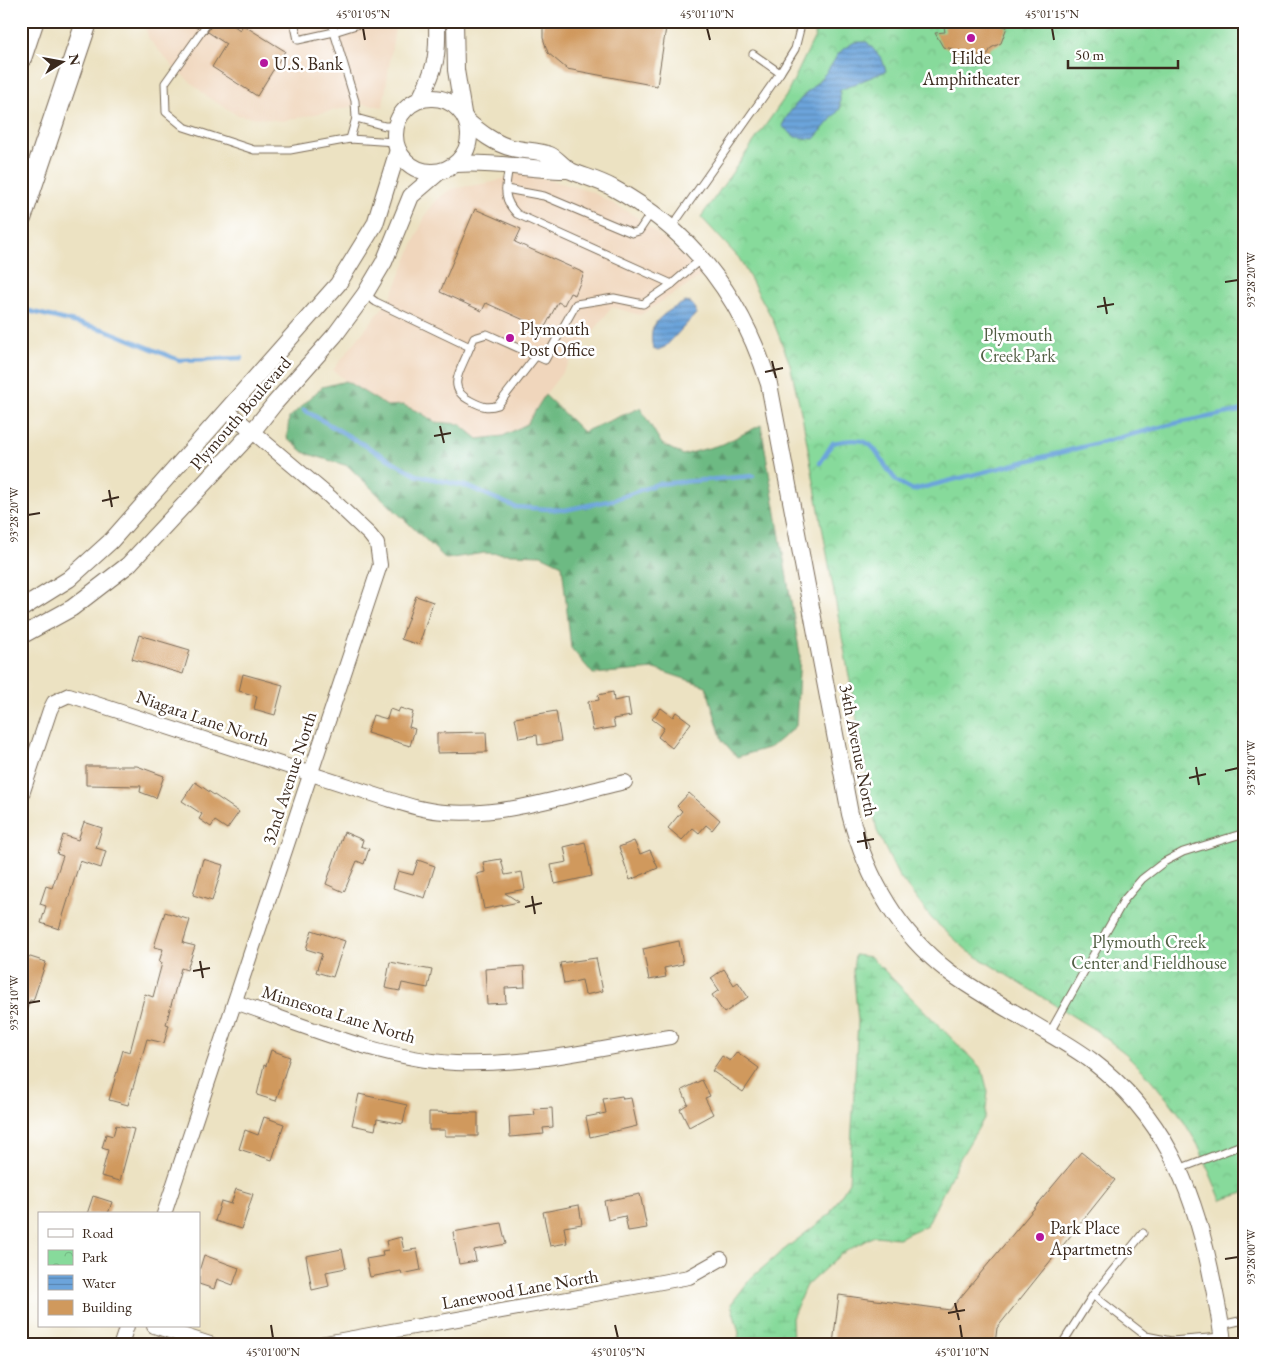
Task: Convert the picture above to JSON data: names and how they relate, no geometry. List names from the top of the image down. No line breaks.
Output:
{"streets":{"street":["Plymouth Boulevard","Niagara Lane North","34th Avenue North","32nd Avenue North","Minnesota Lane North","Lanewood Lane North"]},"crossings":[["Plymouth Boulevard","34th Avenue North"],["Plymouth Boulevard","32nd Avenue North"],["Niagara Lane North","32nd Avenue North"],["32nd Avenue North","Minnesota Lane North"]],"parks":["Plymouth Creek Park","Plymouth Creek Center and Fieldhouse"],"places":["Hilde Amphitheater","U.S. Bank","Plymouth Post Office","Park Place Apartmetns"],"legend":["Road","Park","Water","Building"],"scale_bar":"50 m","north":"right","coordinates":["45°01'05\"N","45°01'10\"N","45°01'15\"N","93°28'20\"W","93°28'10\"W","93°28'00\"W","45°01'00\"N"]}
